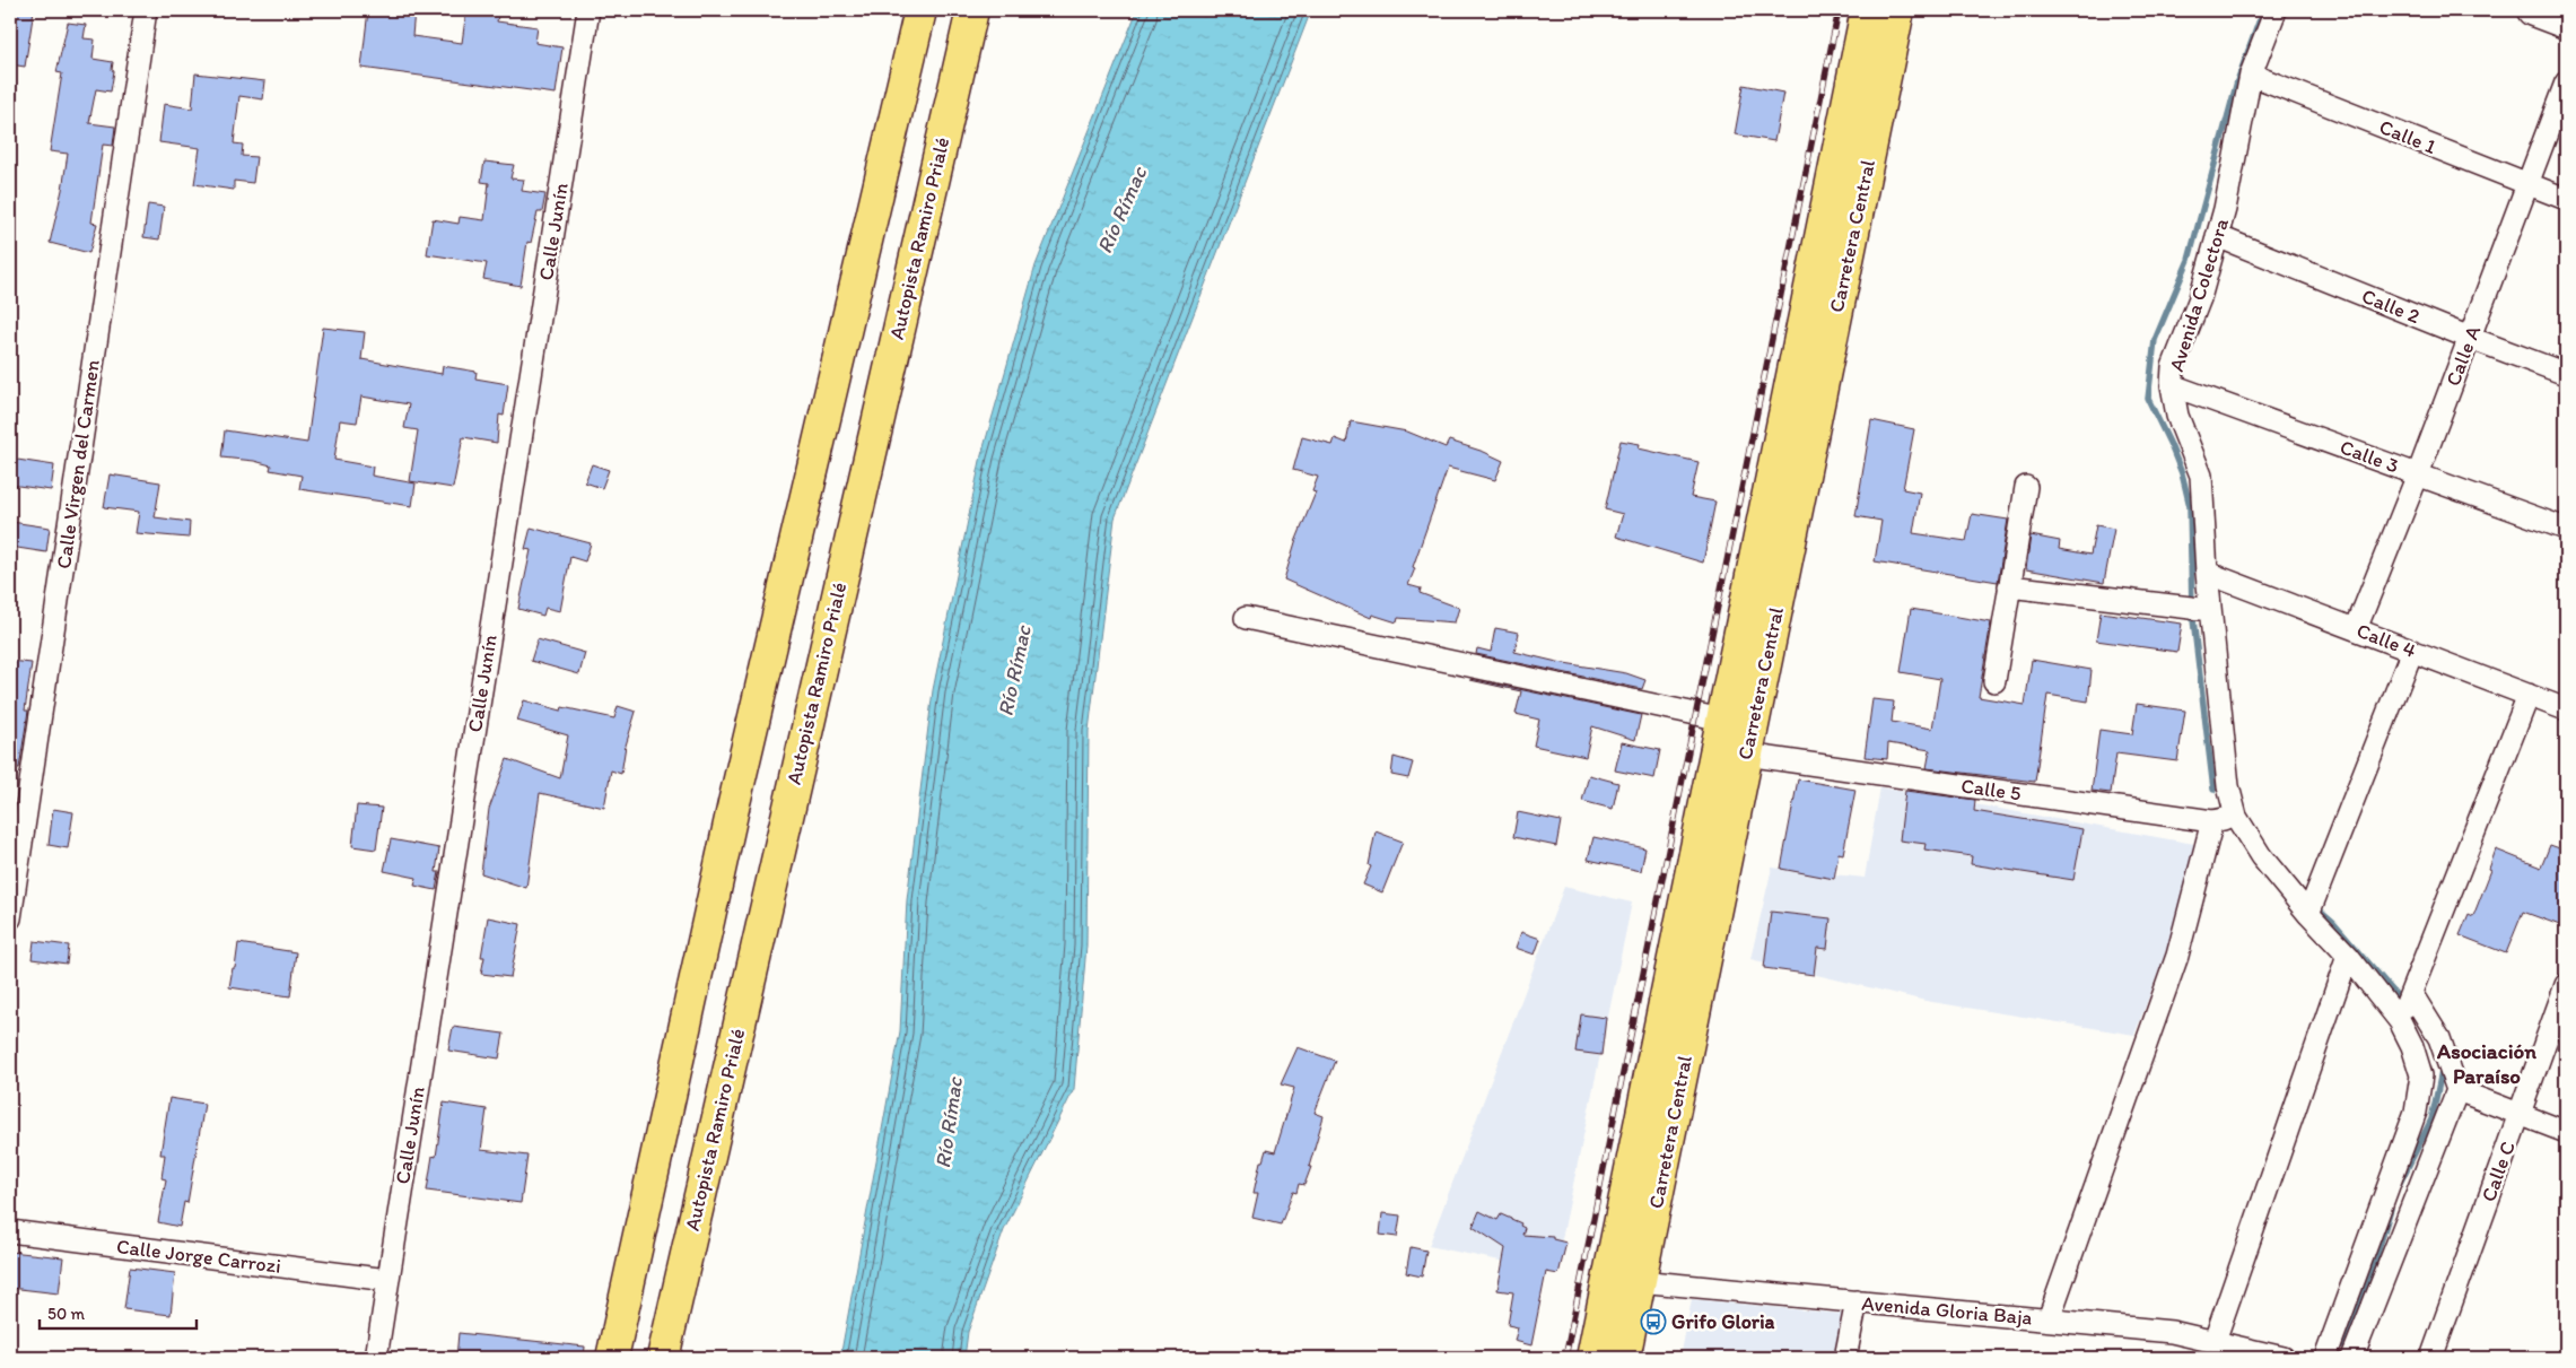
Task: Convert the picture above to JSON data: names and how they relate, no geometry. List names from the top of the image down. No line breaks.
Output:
{"streets":{"highway":["Carretera Central","Autopista Ramiro Prialé"],"street":["Calle 1","Calle Junín","Avenida Colectora","Calle 2","Calle A","Calle 3","Calle Virgen del Carmen","Calle 4","Calle 5","Calle C","Calle Jorge Carrozi","Avenida Gloria Baja"]},"crossings":[["Calle 1","Avenida Colectora"],["Calle 1","Calle A"],["Calle Junín","Calle Jorge Carrozi"],["Carretera Central","Calle 5"],["Carretera Central","Avenida Gloria Baja"],["Avenida Colectora","Calle 2"],["Avenida Colectora","Calle 3"],["Avenida Colectora","Calle 4"],["Avenida Colectora","Calle 5"],["Calle 2","Calle A"],["Calle A","Calle 3"],["Calle A","Calle 4"]],"districts":["Asociación Paraíso"],"water":["Río Rímac"],"places":{"bus stop":["Grifo Gloria"]},"scale_bar":"50 m"}
